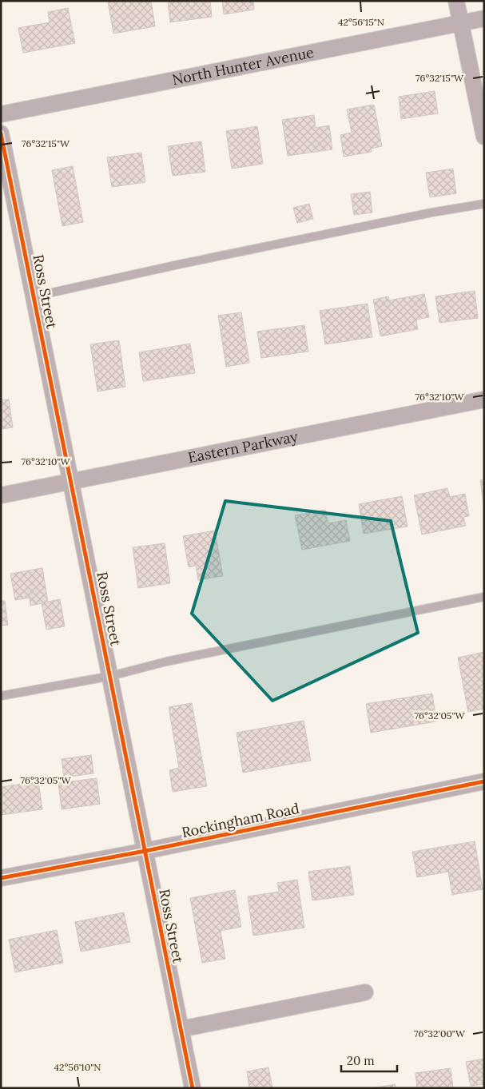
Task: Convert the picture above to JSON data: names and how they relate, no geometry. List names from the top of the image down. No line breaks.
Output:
{"streets":{"street":["North Hunter Avenue","Ross Street","Eastern Parkway","Rockingham Road"]},"crossings":[["Ross Street","Eastern Parkway"],["Ross Street","Rockingham Road"]],"scale_bar":"20 m","coordinates":["42°56'15\"N","76°32'15\"W","76°32'10\"W","76°32'05\"W","76°32'00\"W","42°56'10\"N"]}
